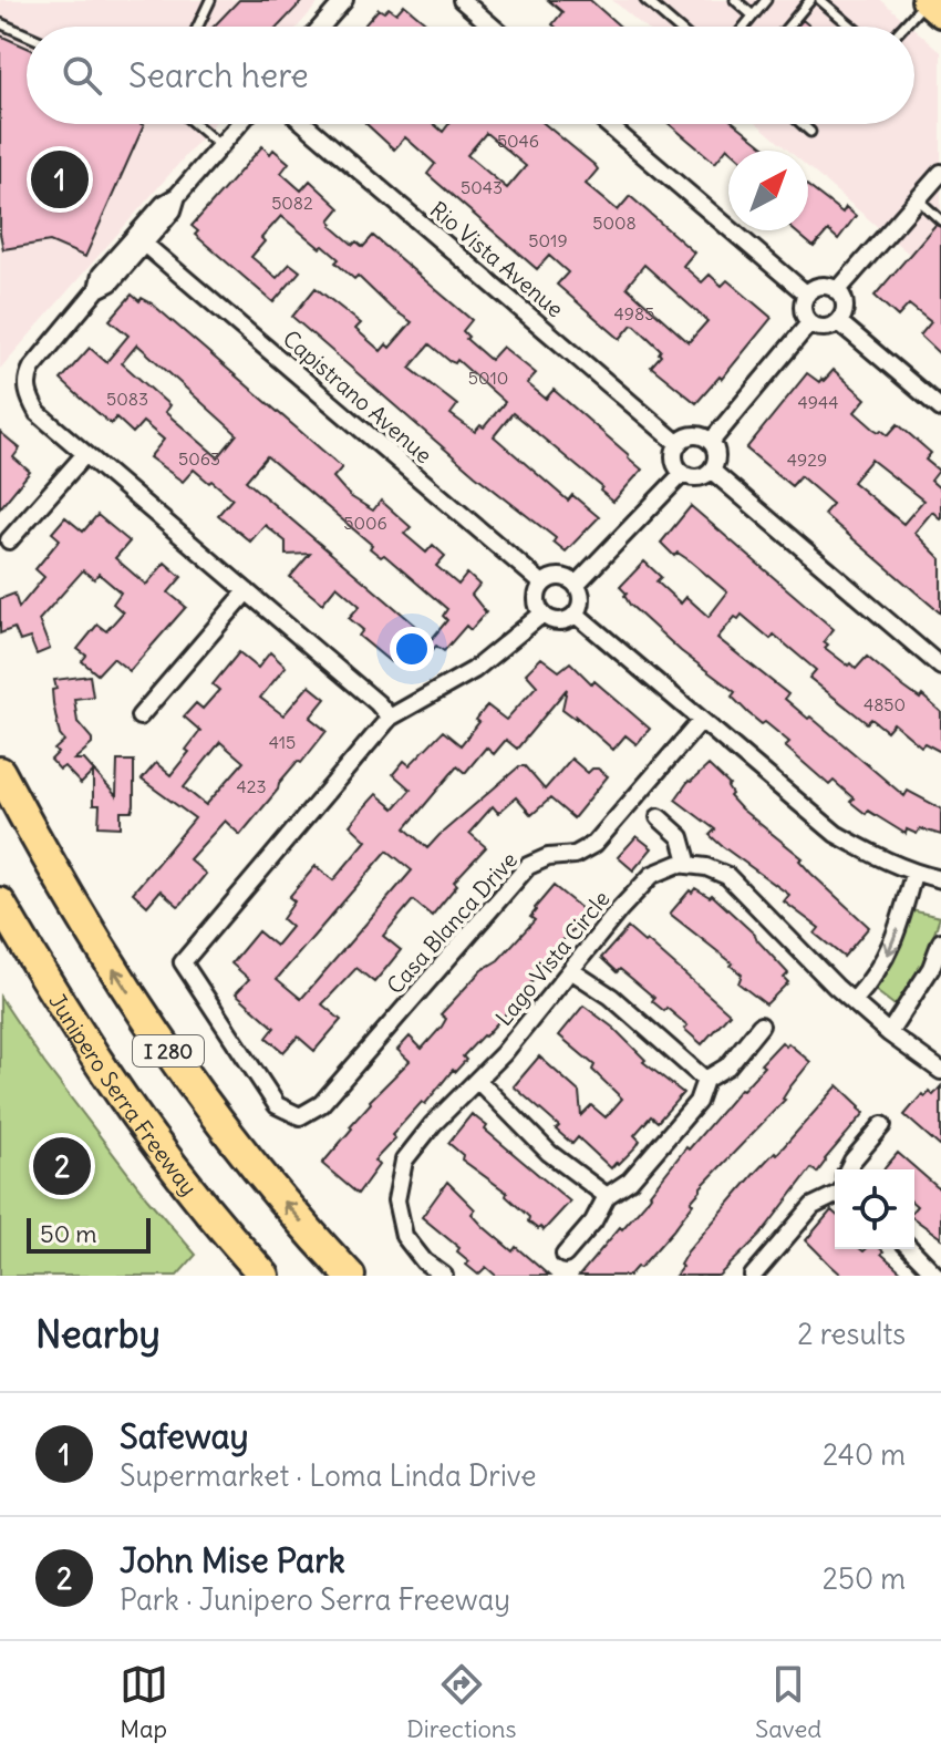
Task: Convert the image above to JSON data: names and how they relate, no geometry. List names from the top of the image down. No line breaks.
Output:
{"streets":{"highway":["I 280","Junipero Serra Freeway"],"street":["Rio Vista Avenue","Capistrano Avenue","Casa Blanca Drive","Lago Vista Circle"]},"house_numbers":["5046","5043","5082","5008","5019","4985","5010","5083","4944","5063","4929","5006","4850","415","423"],"scale_bar":"50 m","north":"top right","page":{"search":"Search here","pins":["1","2"],"scale":"50 m","heading":["Nearby","2 results"],"list":[{"mark":"1","name":"Safeway","note":"Supermarket · Loma Linda Drive","value":"240 m"},{"mark":"2","name":"John Mise Park","note":"Park · Junipero Serra Freeway","value":"250 m"}],"nav":["Map","Directions","Saved"]}}
